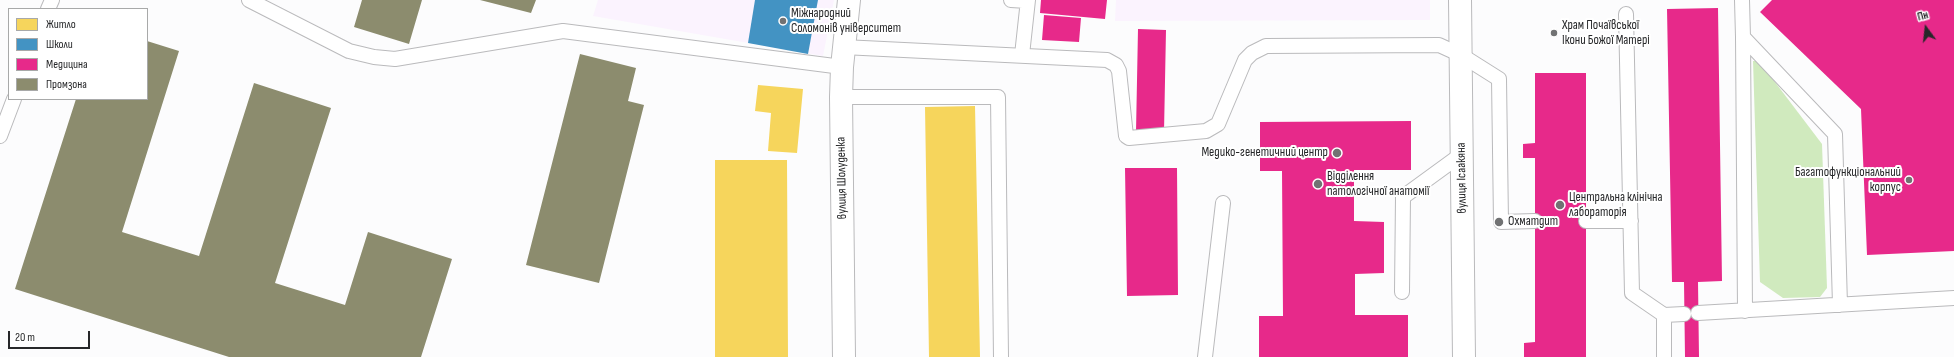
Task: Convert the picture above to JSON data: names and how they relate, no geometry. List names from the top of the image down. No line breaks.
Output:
{"streets":{"street":["вулиця Шолуденка","вулиця Ісаакяна"]},"places":["Міжнародний Соломонів університет","Храм Почаївської Ікони Божої Матері","Медико-генетичний центр","Багатофункціональний корпус","Відділення патологічної анатомії","Центральна клінічна лабораторія","Охматдит"],"legend":["Житло","Школи","Медицина","Промзона"],"scale_bar":"20 m","north":"top"}
